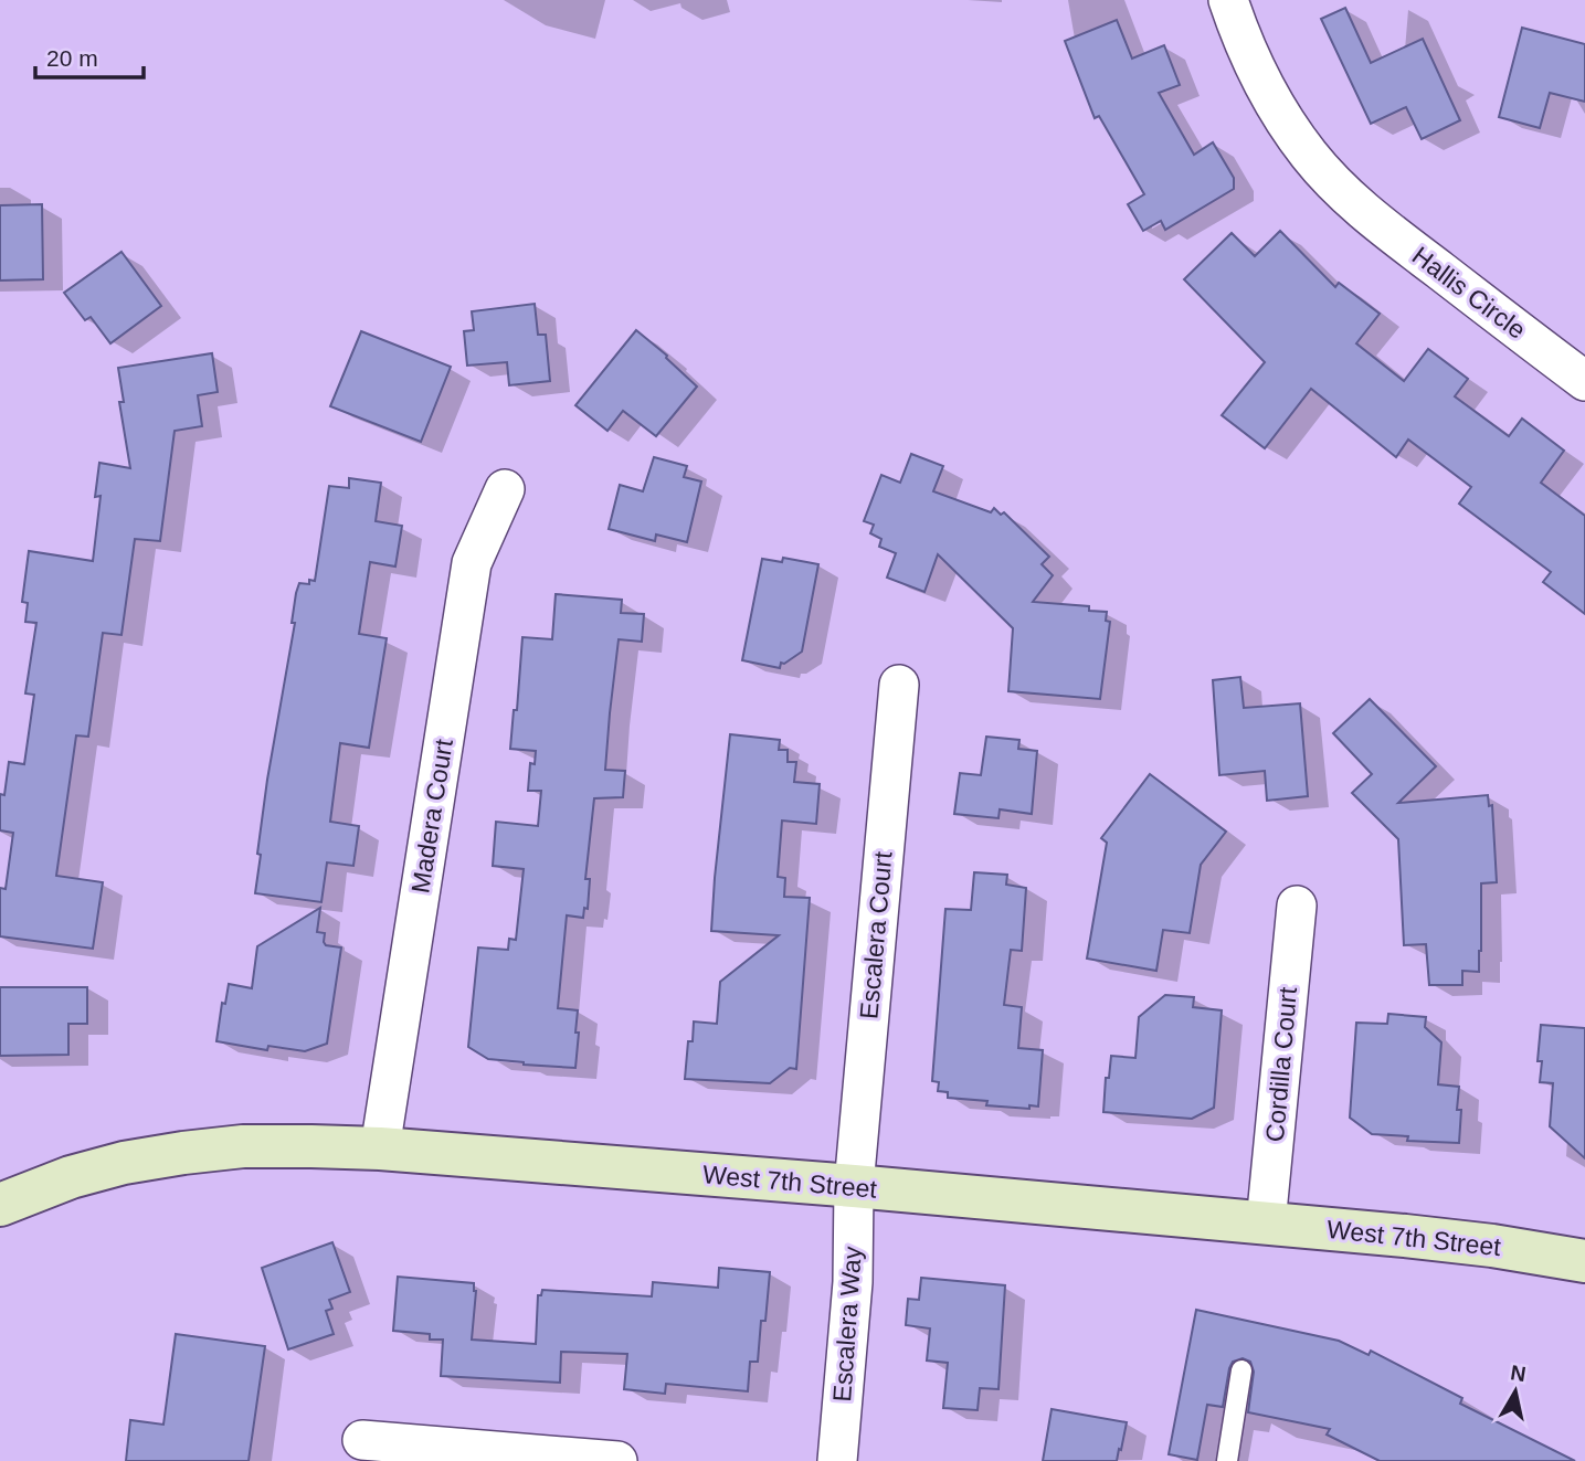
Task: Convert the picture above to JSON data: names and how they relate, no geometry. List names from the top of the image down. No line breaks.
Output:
{"streets":{"main road":["West 7th Street"],"street":["Hallis Circle","Madera Court","Escalera Court","Cordilla Court","Escalera Way"]},"crossings":[["Madera Court","West 7th Street"],["Escalera Court","West 7th Street"],["Escalera Court","Escalera Way"],["Cordilla Court","West 7th Street"],["West 7th Street","Escalera Way"]],"scale_bar":"20 m","north":"top"}
